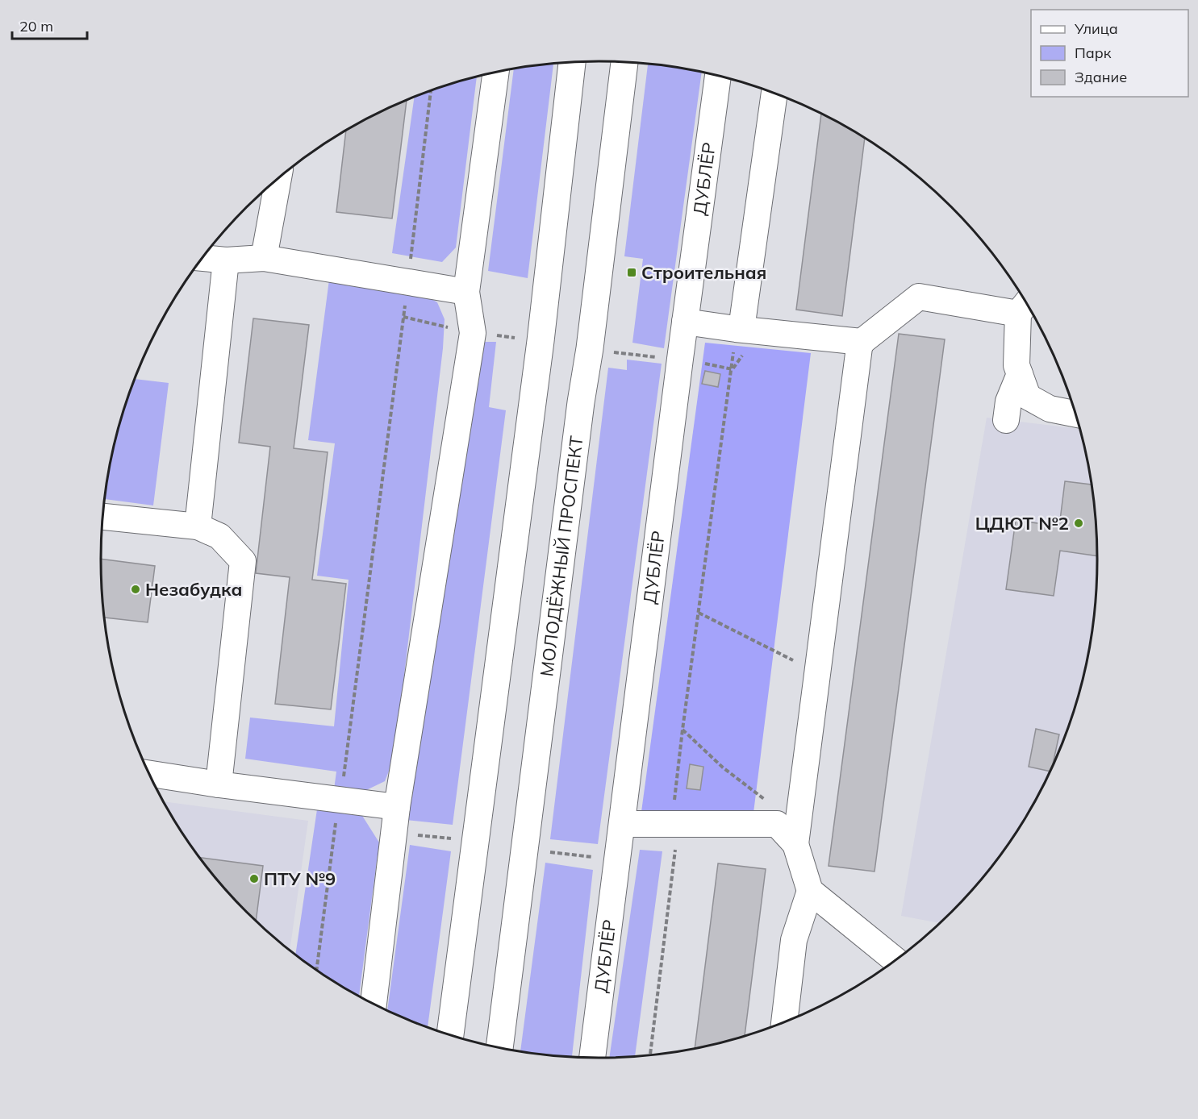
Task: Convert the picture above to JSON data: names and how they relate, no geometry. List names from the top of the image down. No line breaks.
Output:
{"streets":{"main road":["МОЛОДЁЖНЫЙ ПРОСПЕКТ"],"street":["ДУБЛЁР"]},"places":{"transit":["Строительная"],"other":["ЦДЮТ №2","Незабудка","ПТУ №9"]},"legend":["Улица","Парк","Здание"],"scale_bar":"20 m"}
